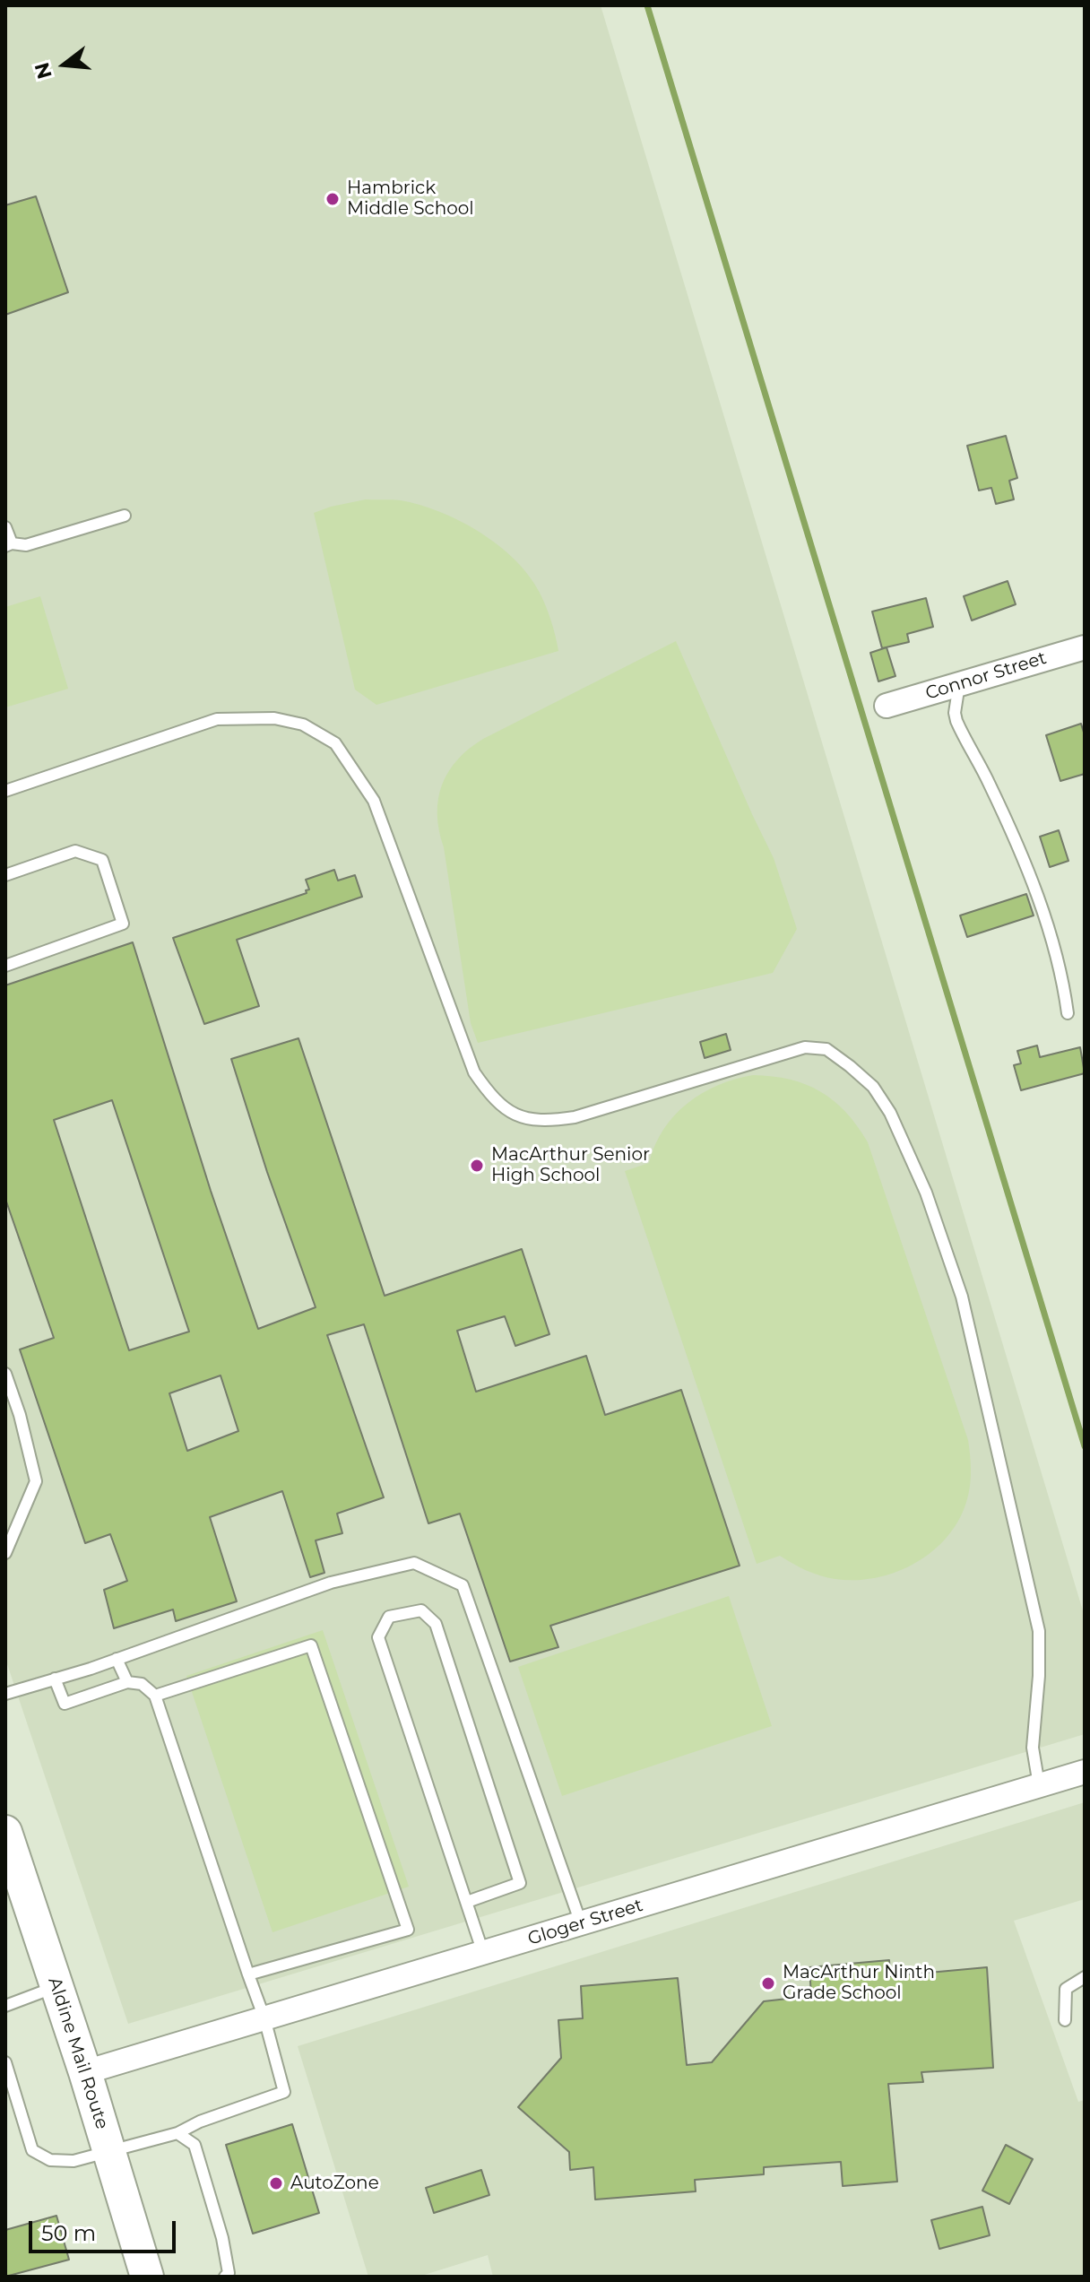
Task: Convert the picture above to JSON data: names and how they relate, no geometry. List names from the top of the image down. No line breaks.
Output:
{"streets":{"main road":["Aldine Mail Route"],"street":["Connor Street","Gloger Street"]},"crossings":[["Gloger Street","Aldine Mail Route"]],"places":["Hambrick Middle School","MacArthur Senior High School","MacArthur Ninth Grade School","AutoZone"],"scale_bar":"50 m","north":"left"}
